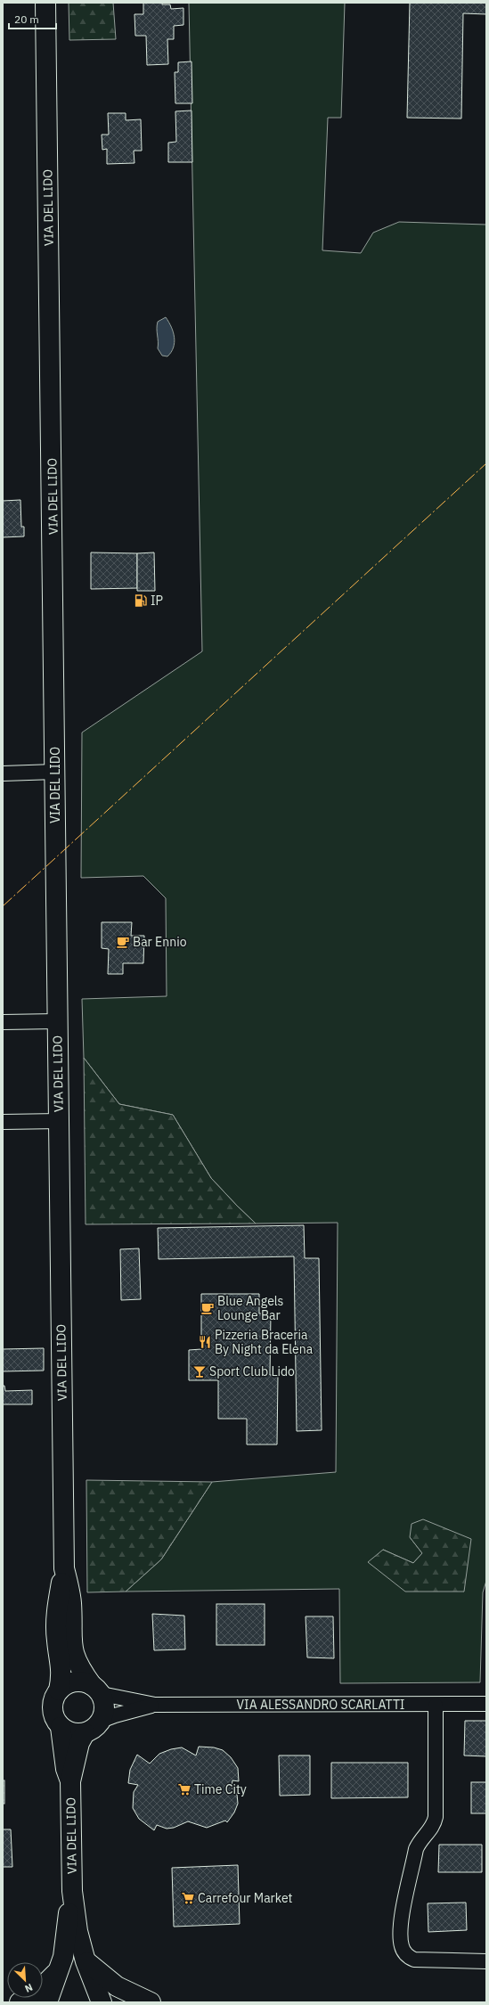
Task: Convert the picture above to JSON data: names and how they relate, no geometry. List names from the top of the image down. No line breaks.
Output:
{"streets":{"main road":["VIA DEL LIDO"],"street":["VIA ALESSANDRO SCARLATTI"]},"crossings":[["VIA DEL LIDO","VIA ALESSANDRO SCARLATTI"]],"places":{"fuel station":["IP"],"cafe":["Bar Ennio","Blue Angels Lounge Bar"],"restaurant":["Pizzeria Braceria By Night da Elena"],"bar":["Sport Club Lido"],"supermarket":["Time City","Carrefour Market"]},"scale_bar":"20 m","north":"bottom right"}
